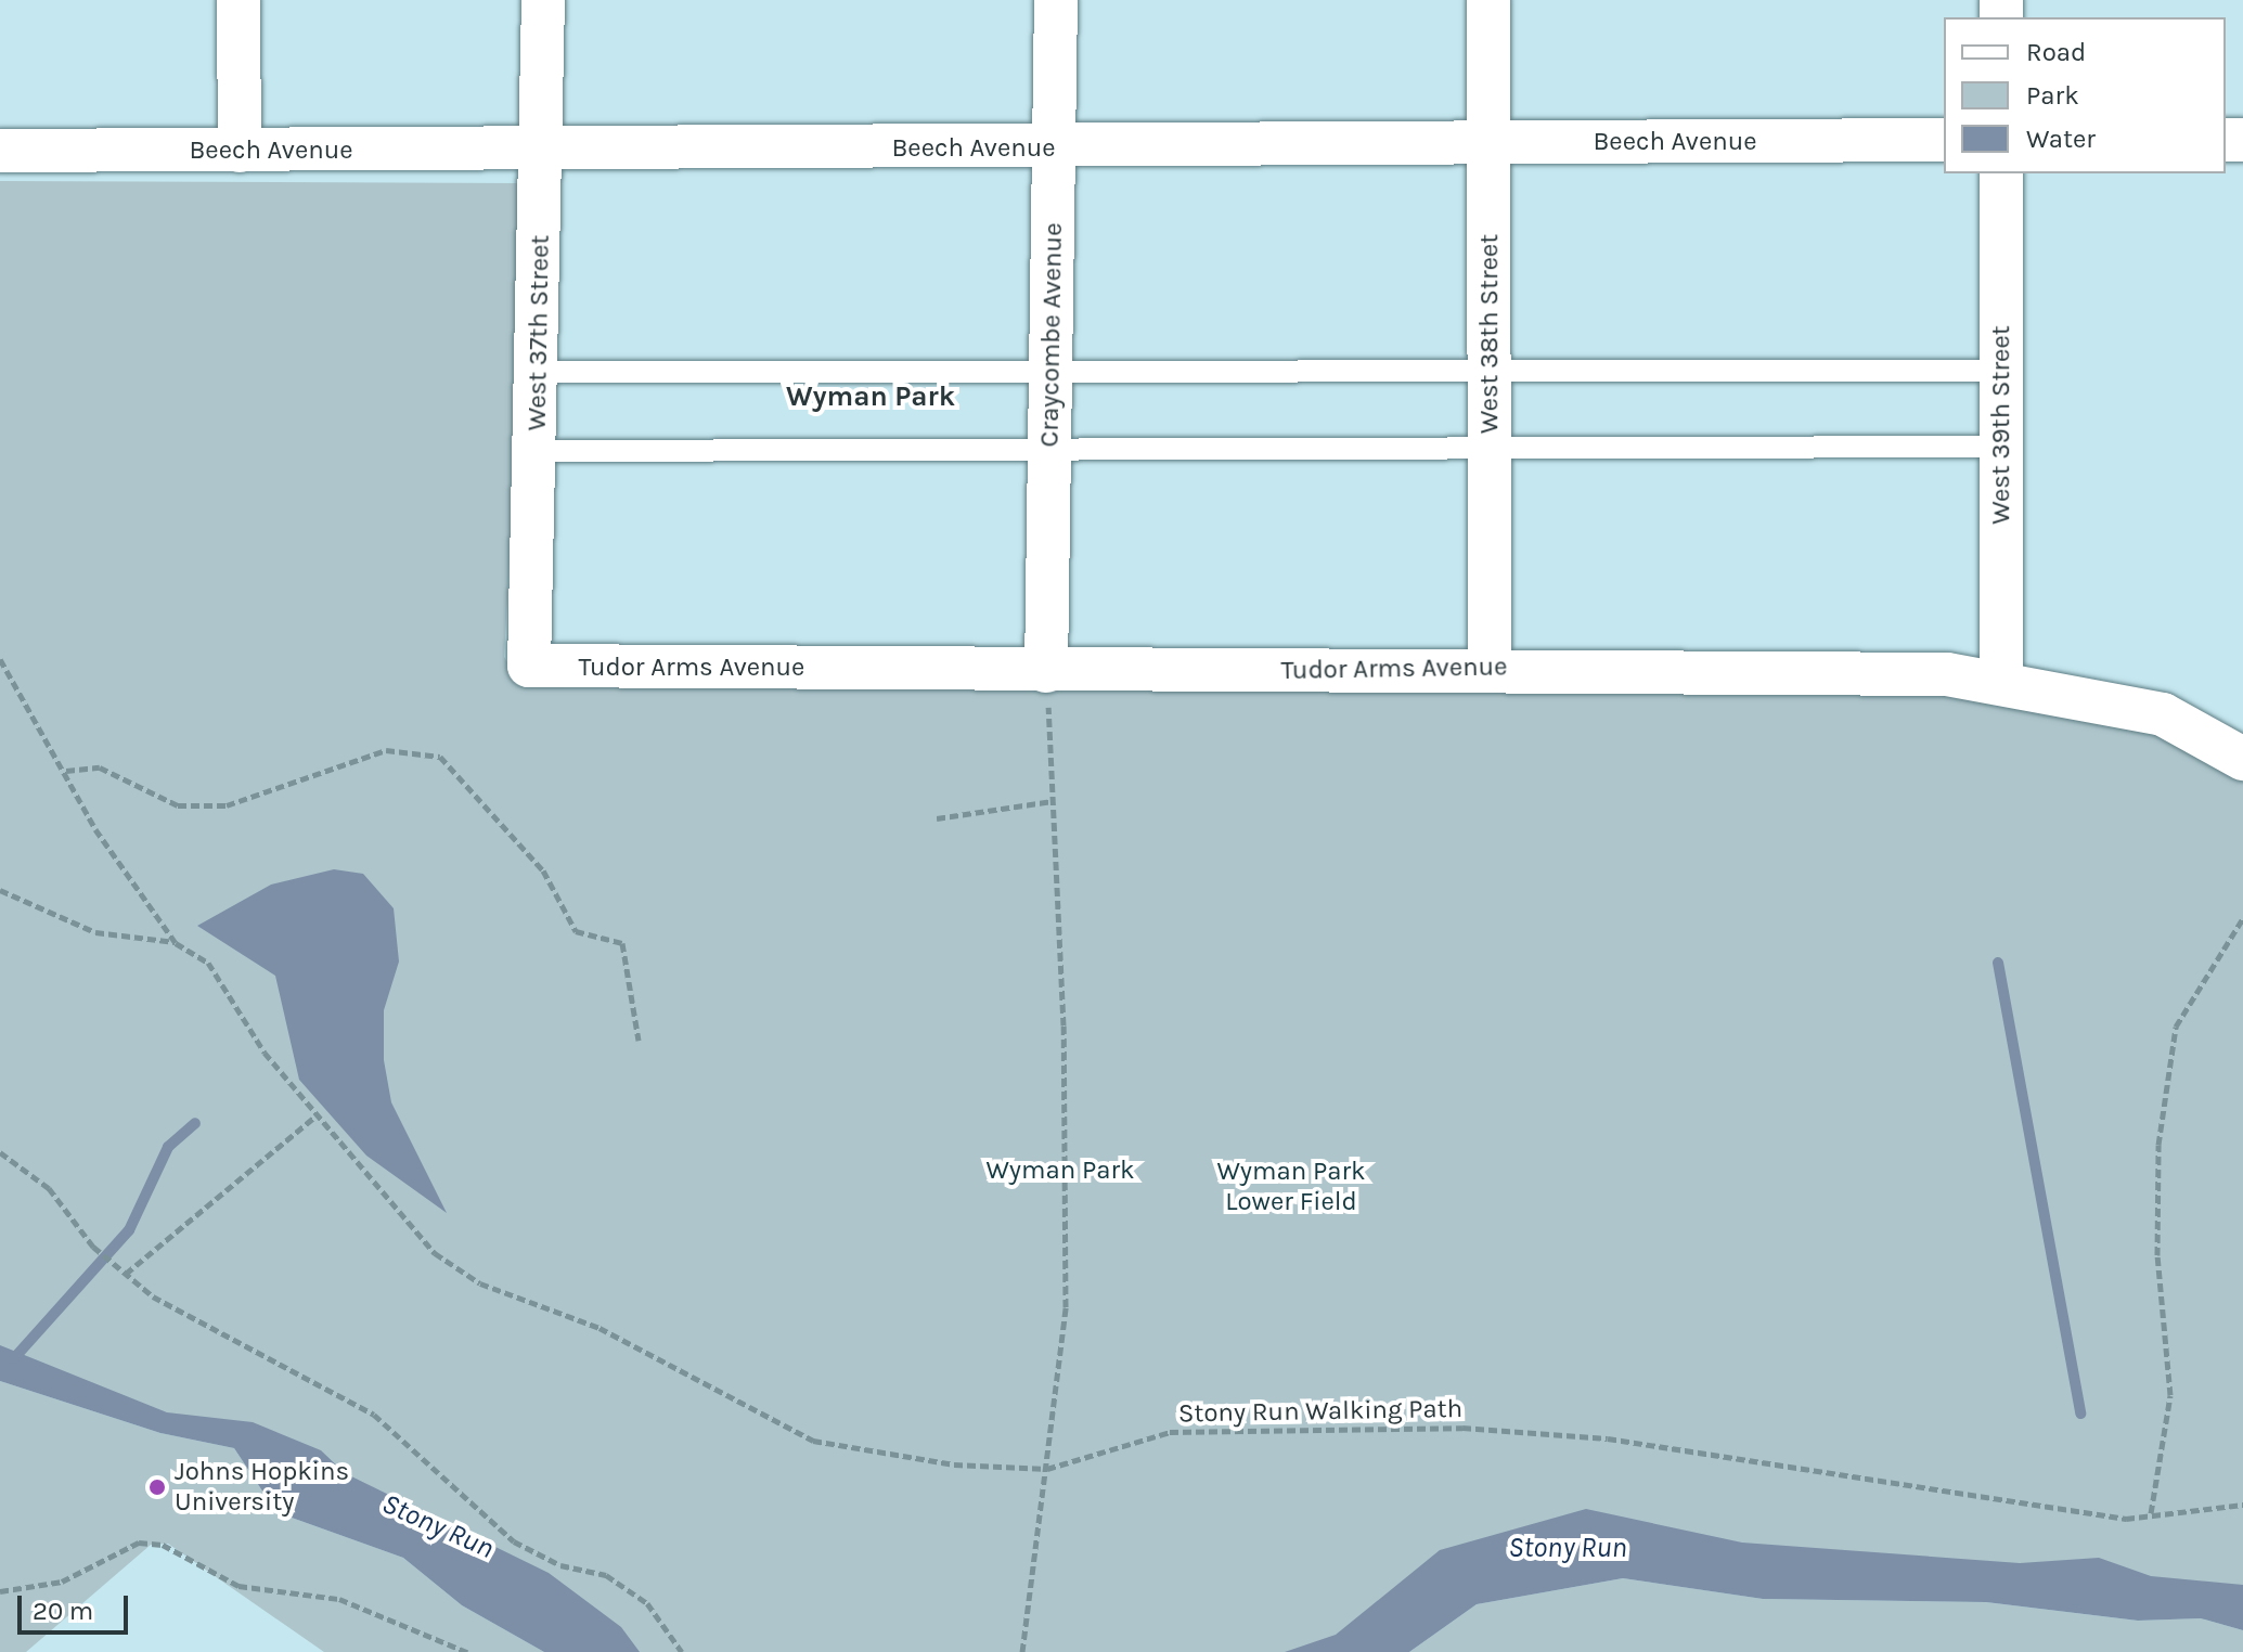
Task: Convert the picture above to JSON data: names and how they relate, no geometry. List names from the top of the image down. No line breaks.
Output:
{"streets":{"street":["Beech Avenue","West 37th Street","West 38th Street","Craycombe Avenue","West 39th Street","Tudor Arms Avenue"],"path":["Stony Run Walking Path"]},"crossings":[["Beech Avenue","West 37th Street"],["Beech Avenue","West 38th Street"],["Beech Avenue","Craycombe Avenue"],["West 37th Street","Tudor Arms Avenue"],["West 38th Street","Tudor Arms Avenue"],["Craycombe Avenue","Tudor Arms Avenue"],["West 39th Street","Tudor Arms Avenue"]],"districts":["Wyman Park"],"water":["Stony Run"],"parks":["Wyman Park","Wyman Park Lower Field"],"places":["Johns Hopkins University"],"legend":["Road","Park","Water"],"scale_bar":"20 m"}
